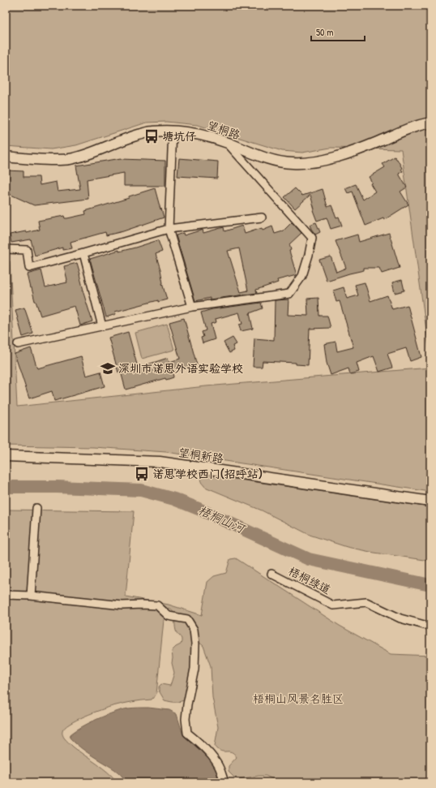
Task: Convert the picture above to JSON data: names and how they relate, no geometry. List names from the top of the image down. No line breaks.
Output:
{"streets":{"main road":["望桐路","望桐新路"],"street":["梧桐绿道"]},"water":["梧桐山河"],"parks":["梧桐山风景名胜区"],"places":{"bus stop":["塘坑仔","诺思学校西门(招呼站)"],"school or university":["深圳市诺思外语实验学校"]},"scale_bar":"50 m"}
